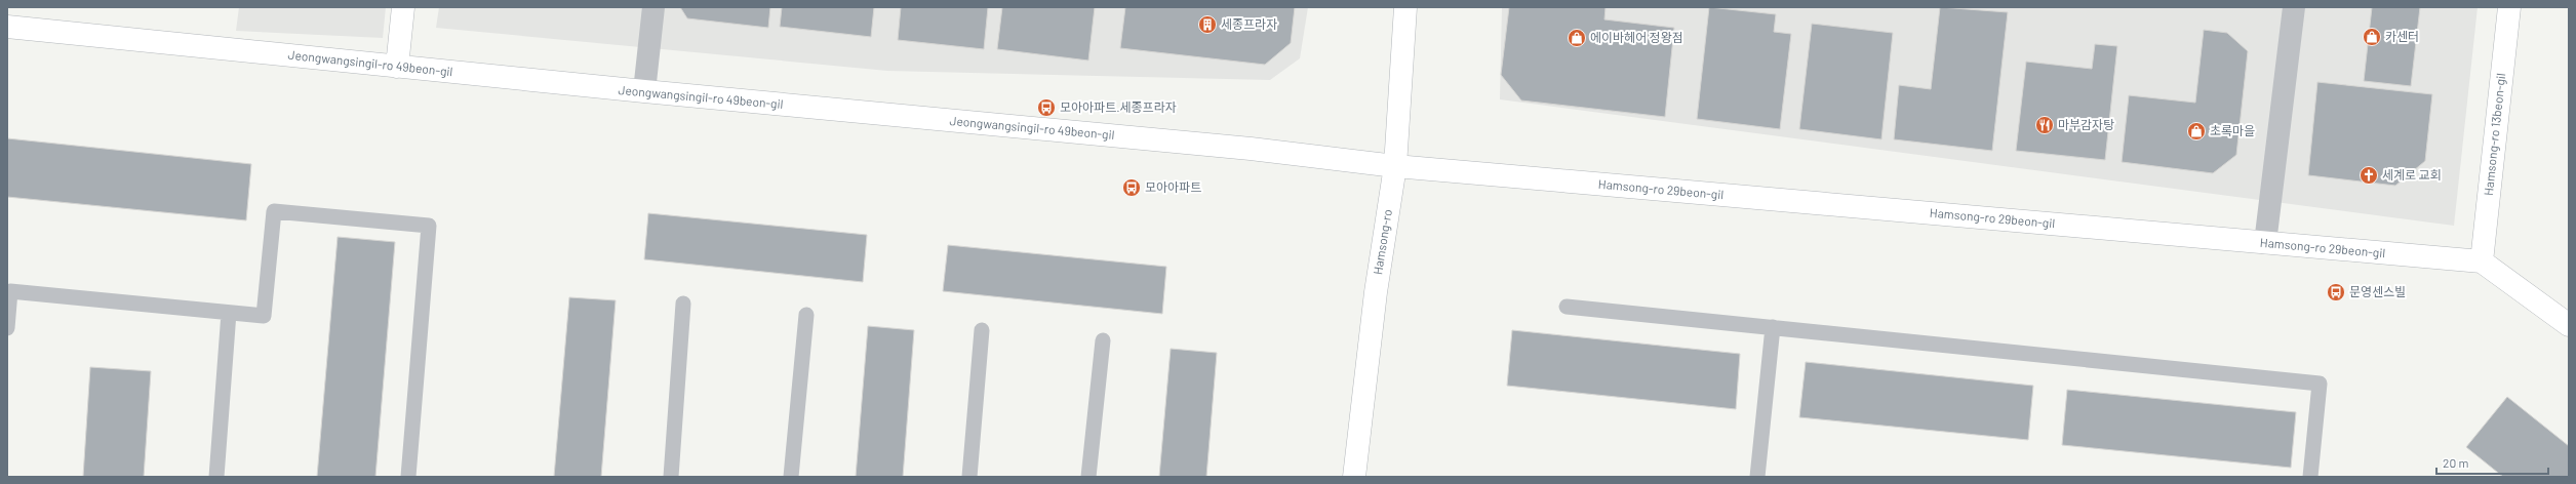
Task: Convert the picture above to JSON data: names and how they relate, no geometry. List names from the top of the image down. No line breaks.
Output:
{"streets":{"street":["Jeongwangsingil-ro 49beon-gil","Hamsong-ro 13beon-gil","Hamsong-ro 29beon-gil","Hamsong-ro"]},"crossings":[["Jeongwangsingil-ro 49beon-gil","Hamsong-ro 29beon-gil"],["Jeongwangsingil-ro 49beon-gil","Hamsong-ro"],["Hamsong-ro 13beon-gil","Hamsong-ro 29beon-gil"],["Hamsong-ro 29beon-gil","Hamsong-ro"]],"places":{"building":["세종프라자"],"shop":["카센터","에이바헤어 정왕점","초록마을"],"bus stop":["모아아파트.세종프라자","모아아파트","문영센스빌"],"restaurant":["마부감자탕"],"church":["세계로 교회"]},"scale_bar":"20 m"}
